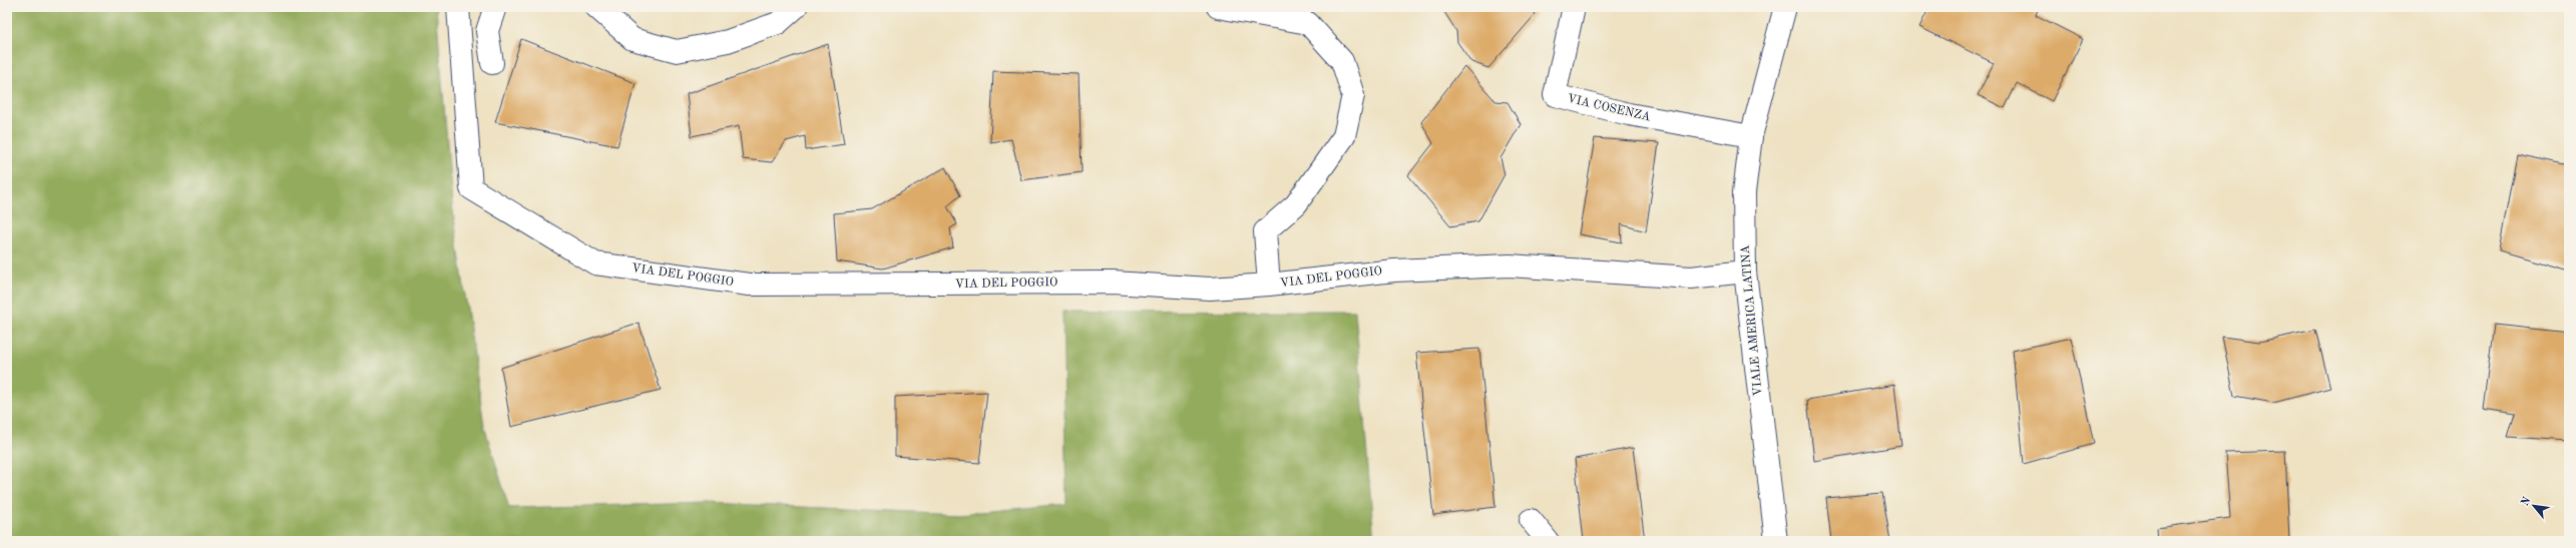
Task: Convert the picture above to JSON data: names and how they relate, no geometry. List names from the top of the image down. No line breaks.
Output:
{"streets":{"street":["VIA COSENZA","VIA DEL POGGIO","VIALE AMERICA LATINA"]},"crossings":[["VIA COSENZA","VIALE AMERICA LATINA"],["VIA DEL POGGIO","VIALE AMERICA LATINA"]],"north":"top left"}
